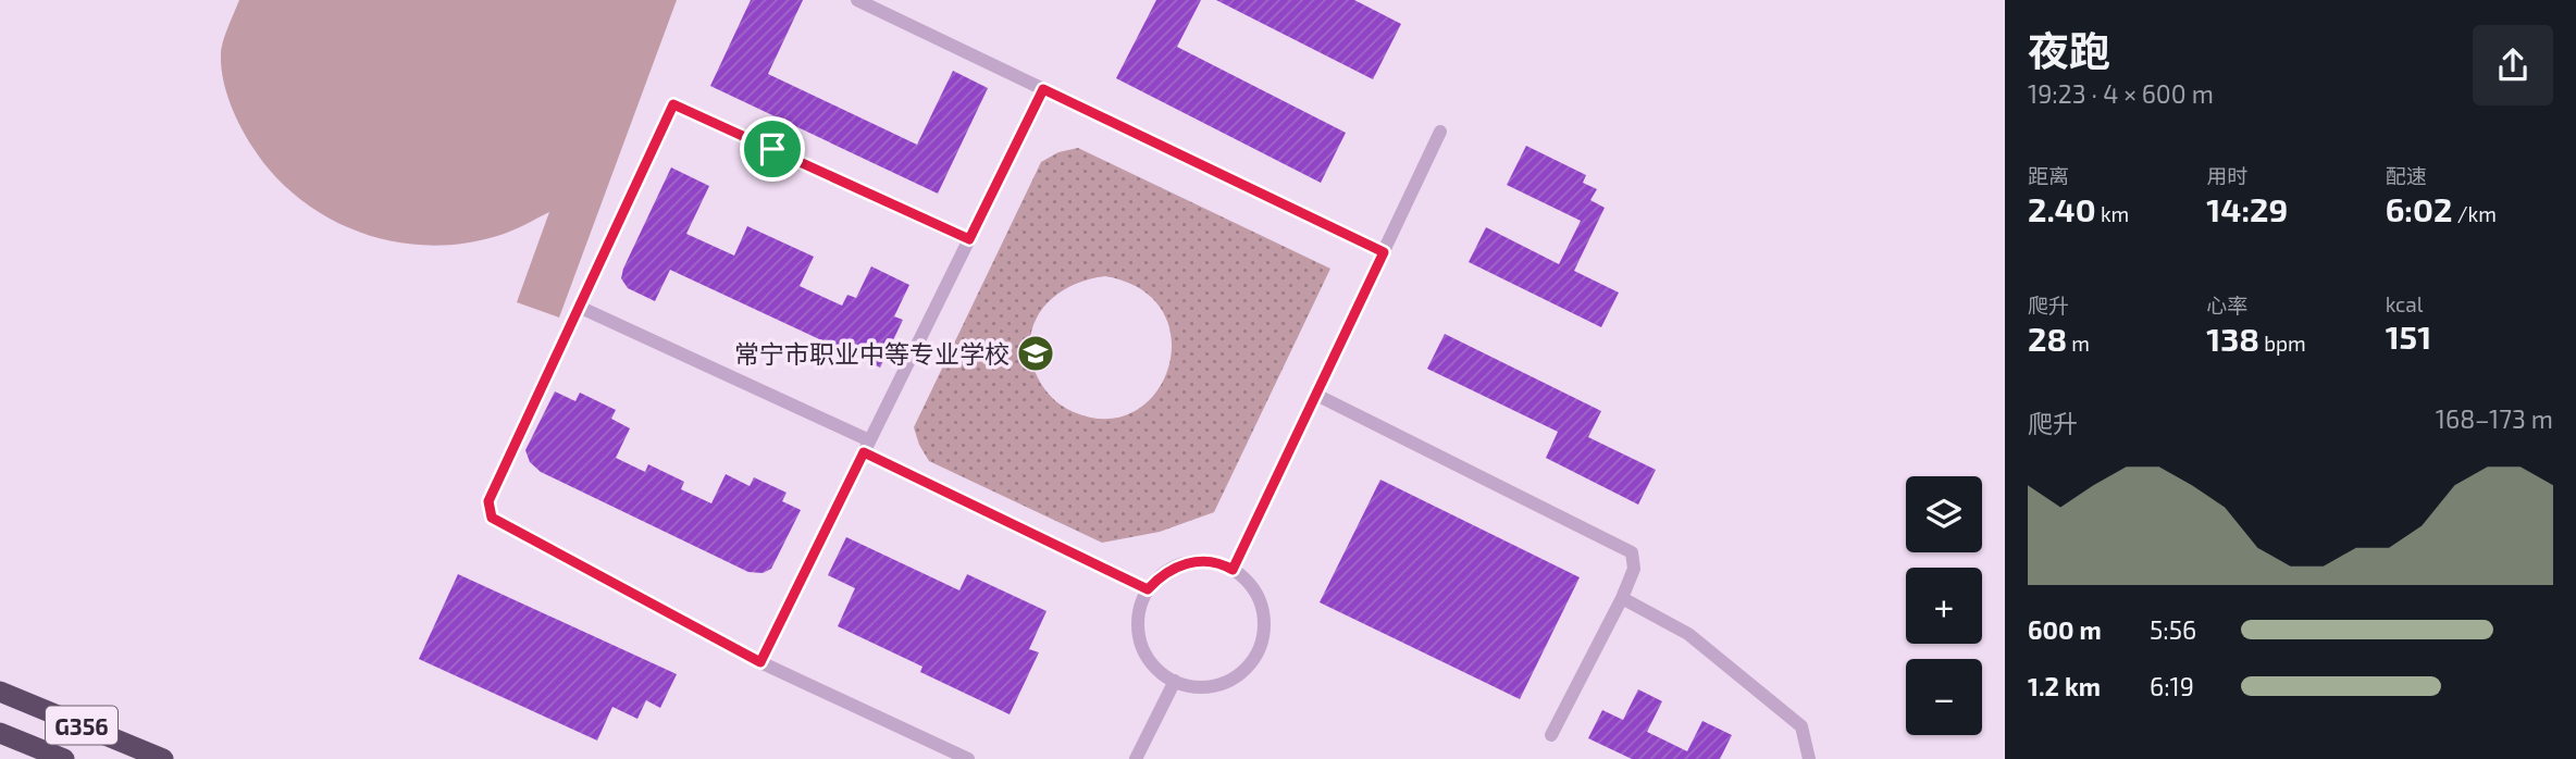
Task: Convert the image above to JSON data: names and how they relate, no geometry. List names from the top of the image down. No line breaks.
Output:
{"streets":{"highway":["G356"]},"places":{"school or university":["常宁市职业中等专业学校"]},"page":{"heading":["夜跑","19:23 · 4 × 600 m"],"stats":[["距离","2.40 km"],["用时","14:29"],["配速","6:02 /km"],["爬升","28 m"],["心率","138 bpm"],["kcal","151"]],"chart":["爬升","168–173 m"],"map_buttons":["+","−"],"list":[{"name":"600 m","note":"5:56"},{"name":"1.2 km","note":"6:19"}]}}
